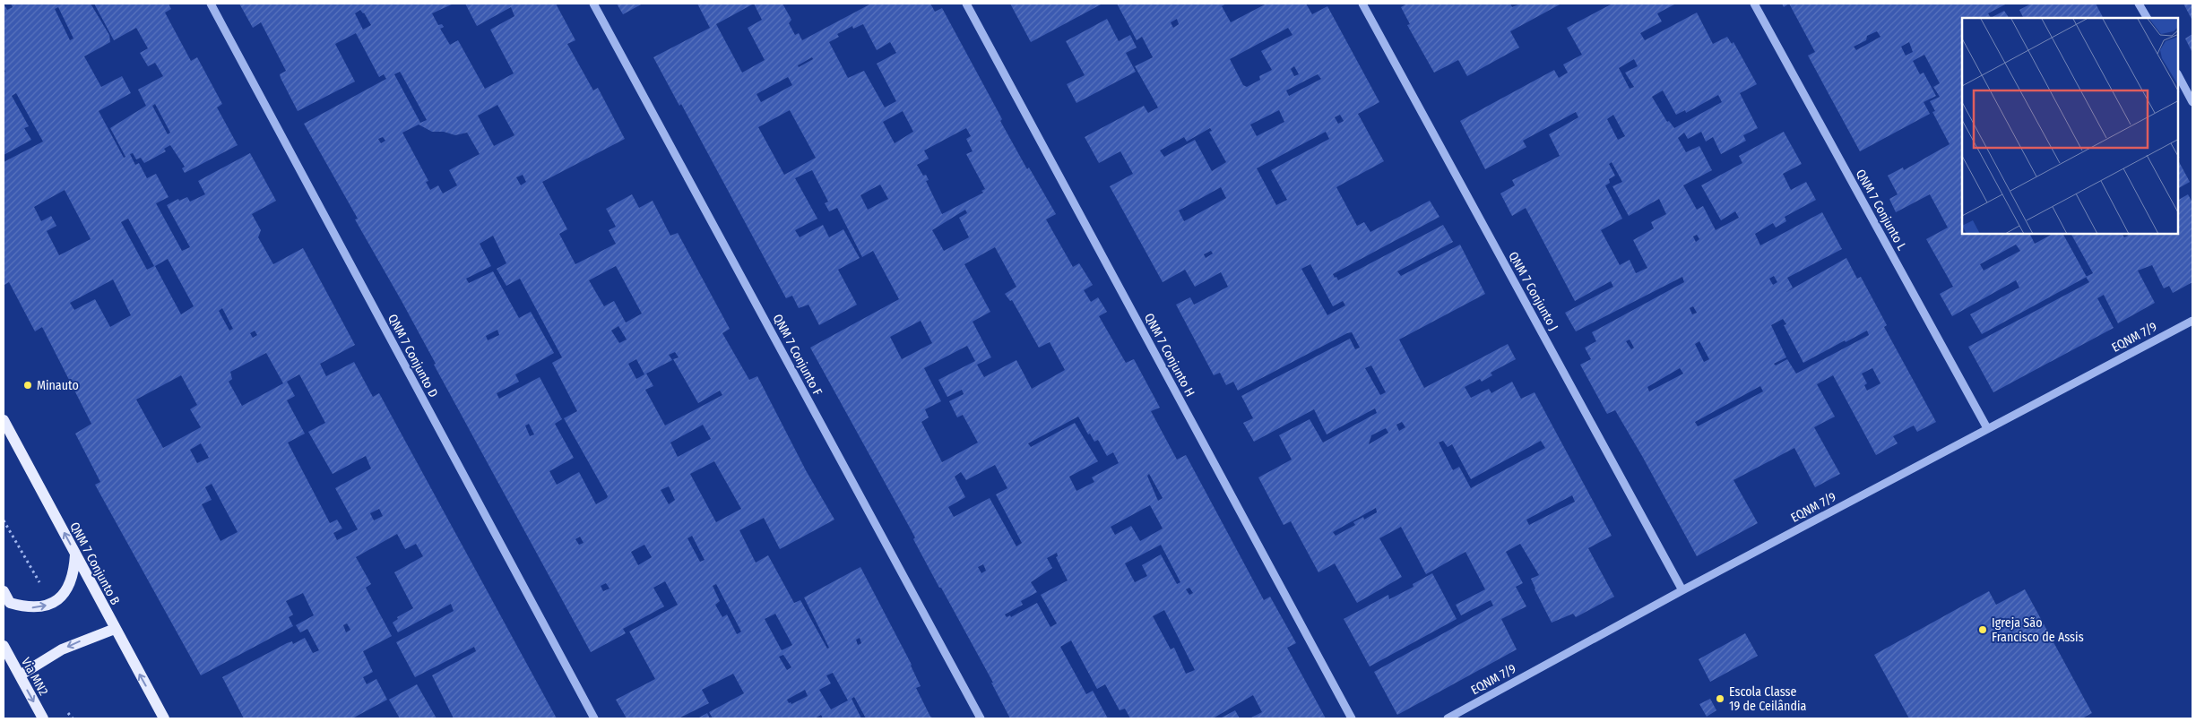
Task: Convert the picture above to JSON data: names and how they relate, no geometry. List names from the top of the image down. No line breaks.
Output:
{"streets":{"main road":["QNM 7 Conjunto B","Via MN2"],"street":["QNM 7 Conjunto L","QNM 7 Conjunto J","EQNM 7/9","QNM 7 Conjunto F","QNM 7 Conjunto H","QNM 7 Conjunto D"]},"crossings":[["QNM 7 Conjunto L","EQNM 7/9"],["QNM 7 Conjunto J","EQNM 7/9"]],"one_way":["QNM 7 Conjunto B","Via MN2"],"places":["Minauto","Igreja São Francisco de Assis","Escola Classe 19 de Ceilândia"]}
